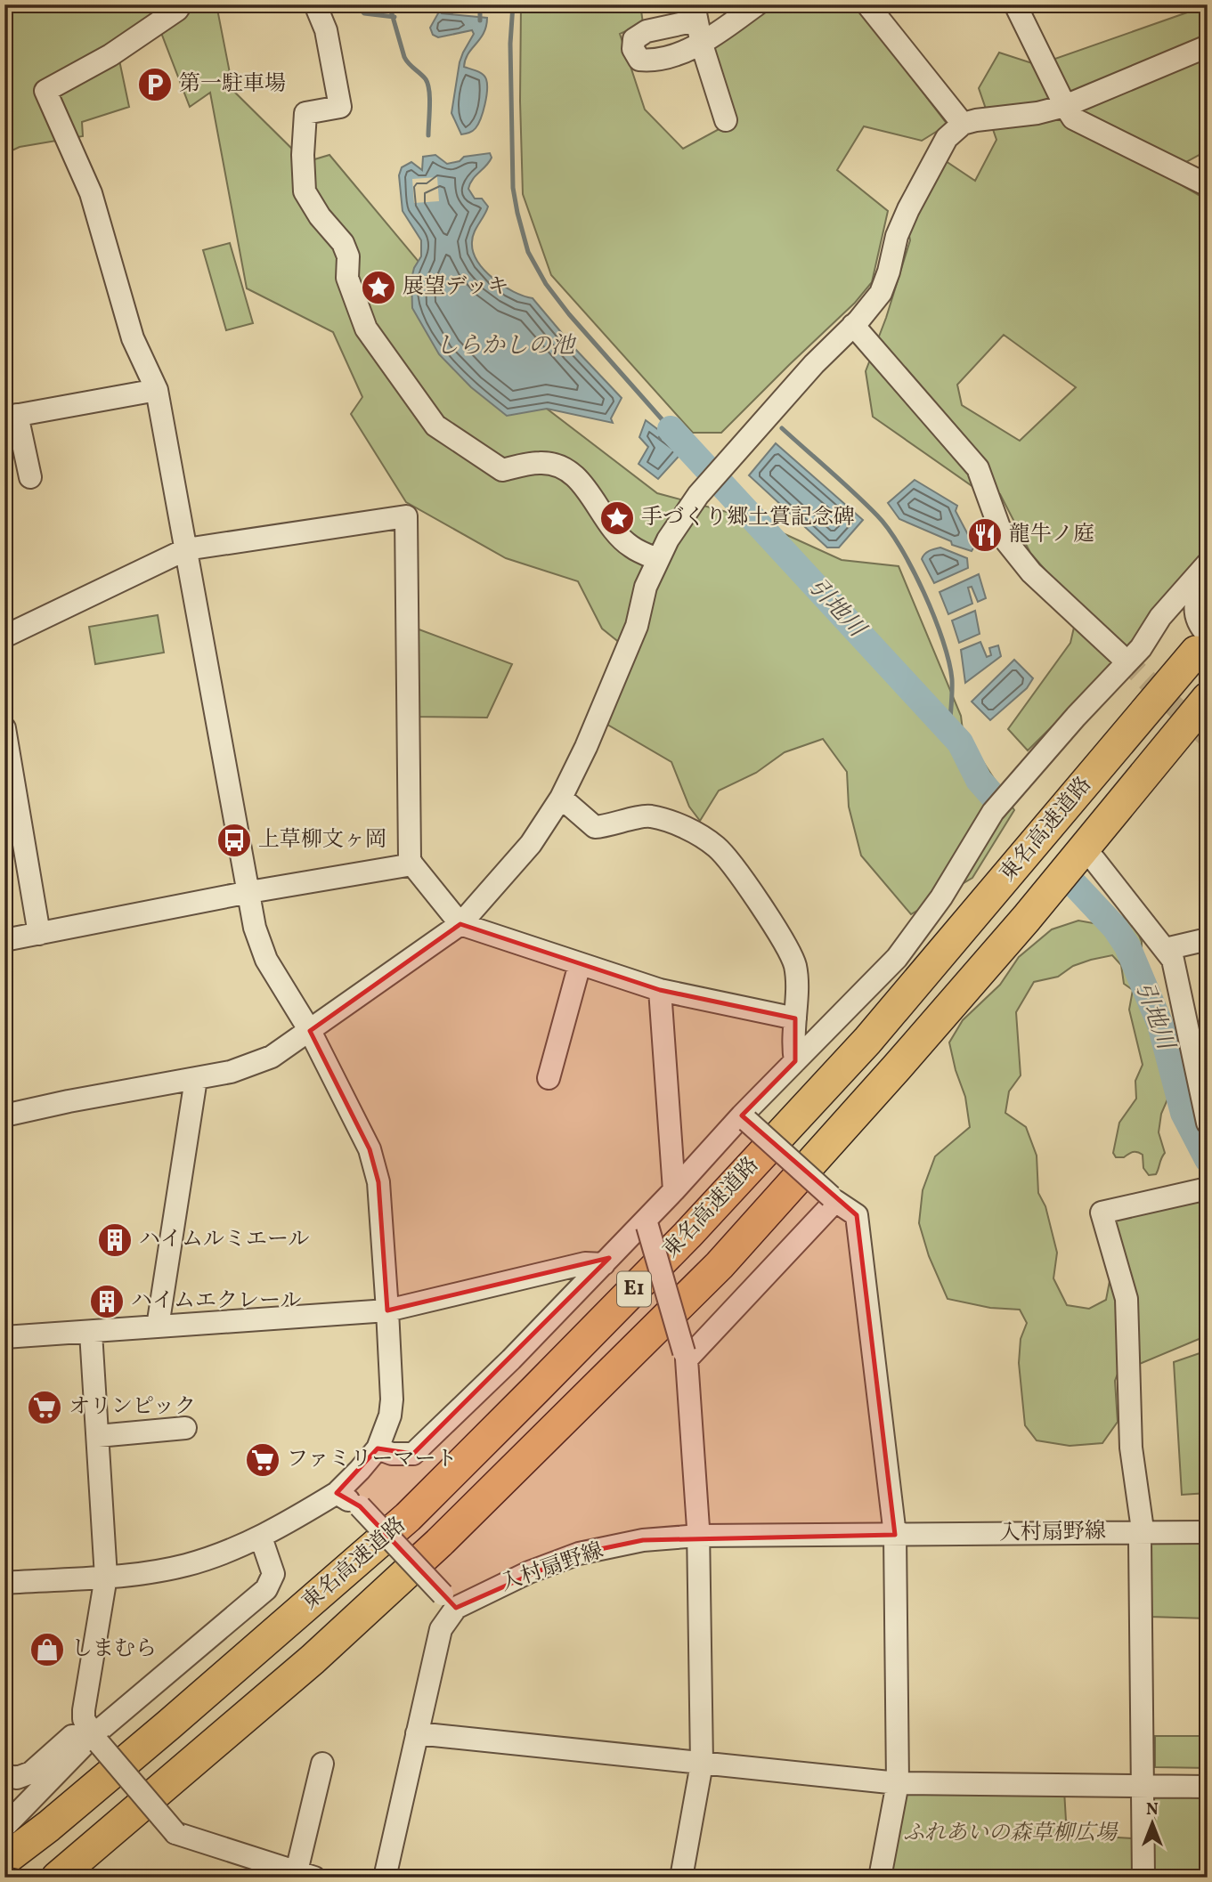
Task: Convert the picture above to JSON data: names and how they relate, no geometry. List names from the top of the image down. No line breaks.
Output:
{"streets":{"highway":["東名高速道路","E1"],"street":["入村扇野線"]},"water":["しらかしの池","引地川"],"parks":["ふれあいの森草柳広場"],"places":{"parking":["第一駐車場"],"place":["展望デッキ","手づくり郷土賞記念碑"],"restaurant":["龍牛ノ庭"],"bus stop":["上草柳文ヶ岡"],"building":["ハイムルミエール","ハイムエクレール"],"supermarket":["オリンピック","ファミリーマート"],"shop":["しまむら"]},"north":"top"}
